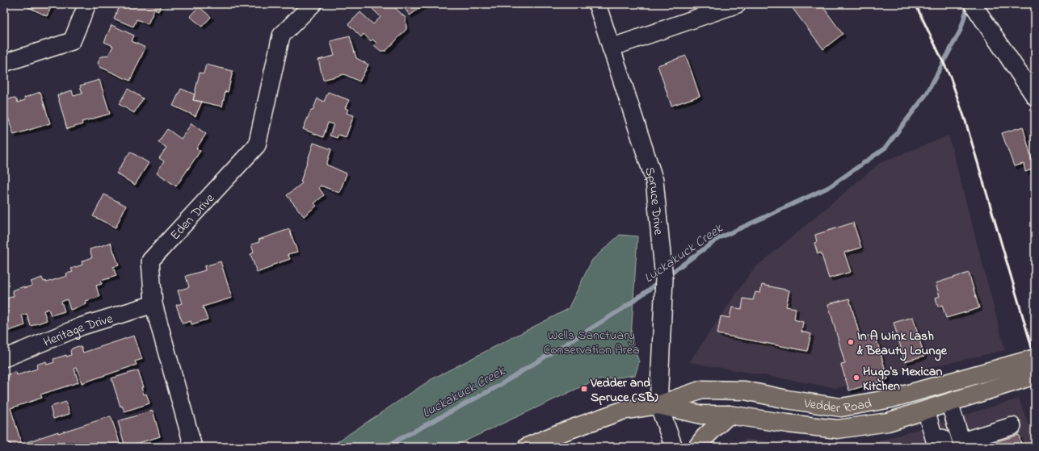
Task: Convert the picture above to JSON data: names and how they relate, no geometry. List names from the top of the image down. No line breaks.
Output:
{"streets":{"main road":["Vedder Road"],"street":["Spruce Drive","Eden Drive","Heritage Drive"]},"crossings":[["Spruce Drive","Vedder Road"],["Eden Drive","Heritage Drive"]],"water":["Luckakuck Creek"],"parks":["Wells Sanctuary Conservation Area"],"places":{"other":["In A Wink Lash & Beauty Lounge","Hugo's Mexican Kitchen"],"transit":["Vedder and Spruce (SB)"]}}
